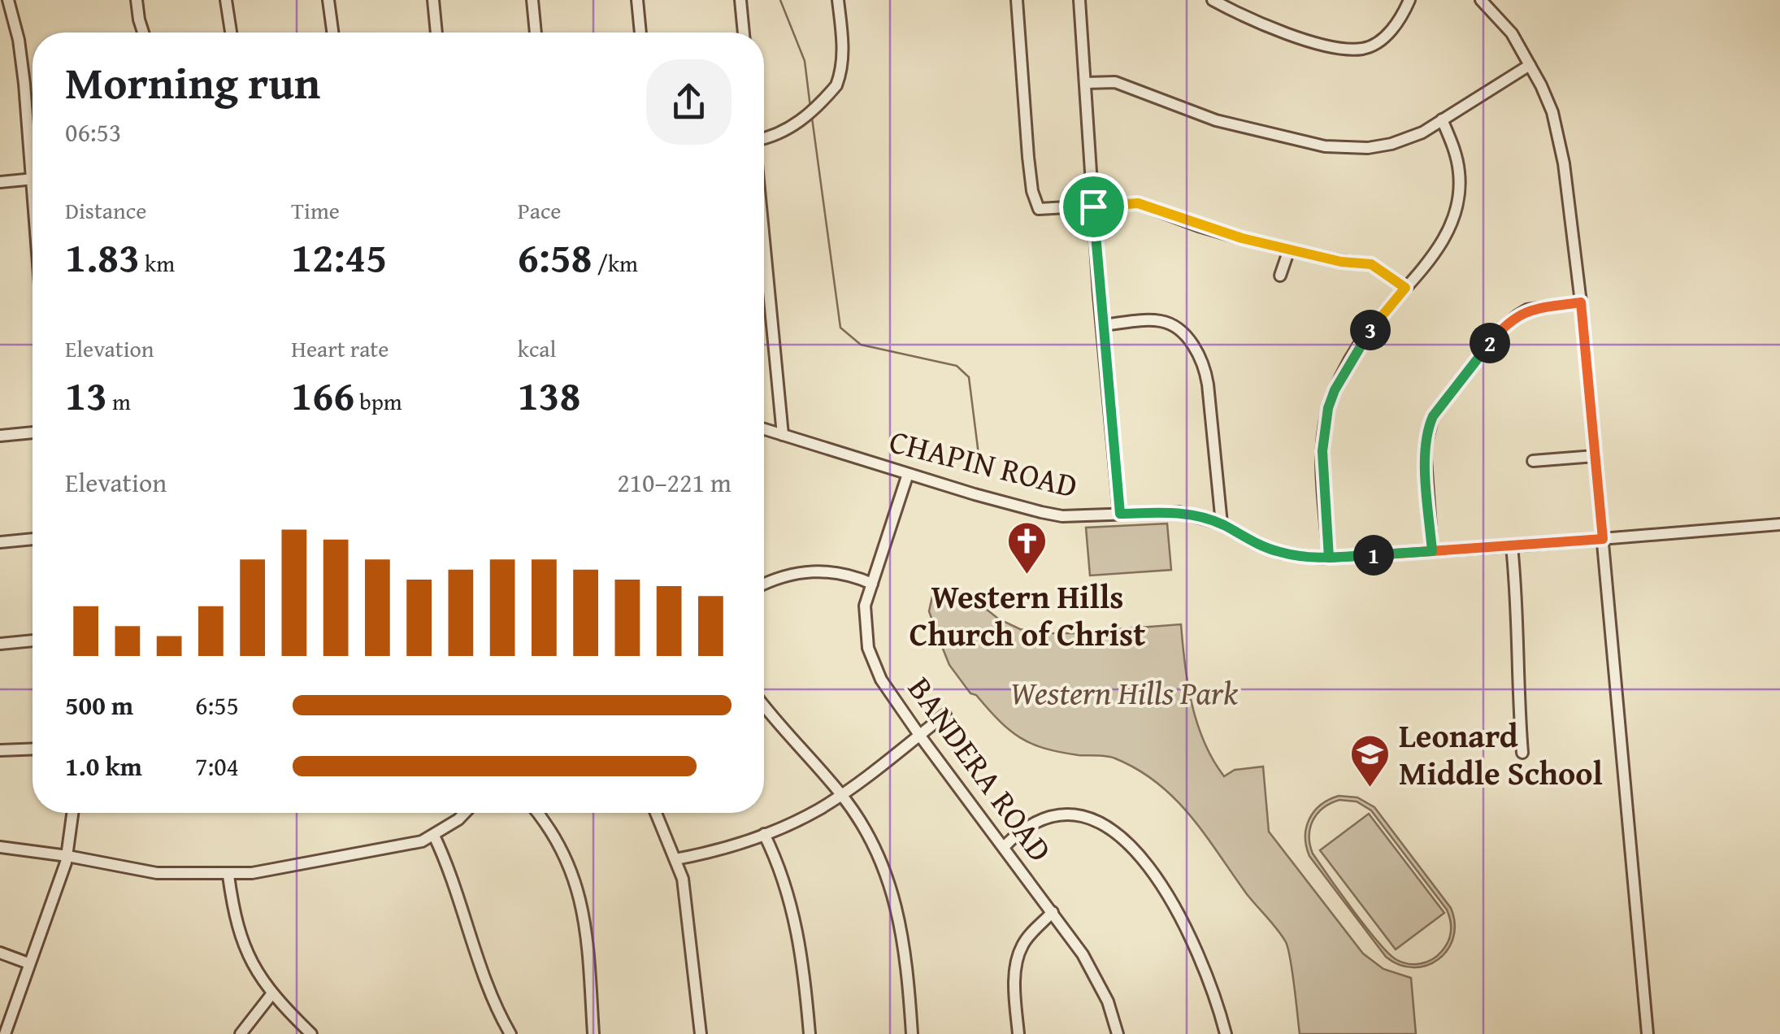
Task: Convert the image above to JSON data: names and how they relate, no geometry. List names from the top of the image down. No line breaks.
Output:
{"streets":{"street":["CHAPIN ROAD","BANDERA ROAD"]},"crossings":[["CHAPIN ROAD","BANDERA ROAD"]],"parks":["Western Hills Park"],"places":{"church":["Western Hills Church of Christ"],"school or university":["Leonard Middle School"]},"page":{"heading":["Morning run","06:53"],"stats":[["Distance","1.83 km"],["Time","12:45"],["Pace","6:58 /km"],["Elevation","13 m"],["Heart rate","166 bpm"],["kcal","138"]],"pins":["3","2","1"],"chart":["Elevation","210–221 m"],"list":[{"name":"500 m","note":"6:55"},{"name":"1.0 km","note":"7:04"}]}}
